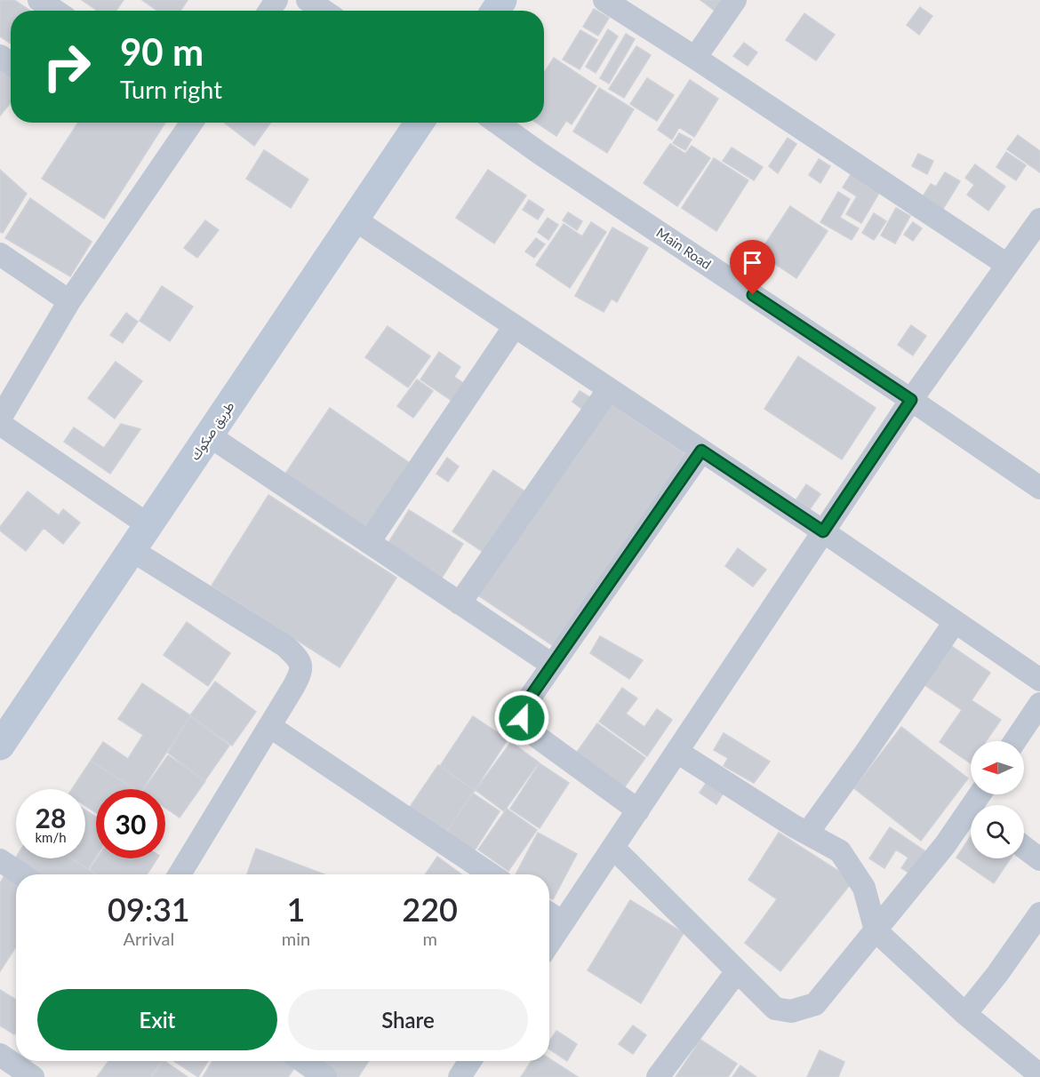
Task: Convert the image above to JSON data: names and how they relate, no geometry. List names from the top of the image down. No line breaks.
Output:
{"streets":{"street":["Main Road","طريق صكوك"]},"north":"left","page":{"turn":["90 m","Turn right"],"speed":"28 km/h","limit":"30","eta":["09:31","Arrival","1","min","220","m"],"buttons":["Exit","Share"]}}
